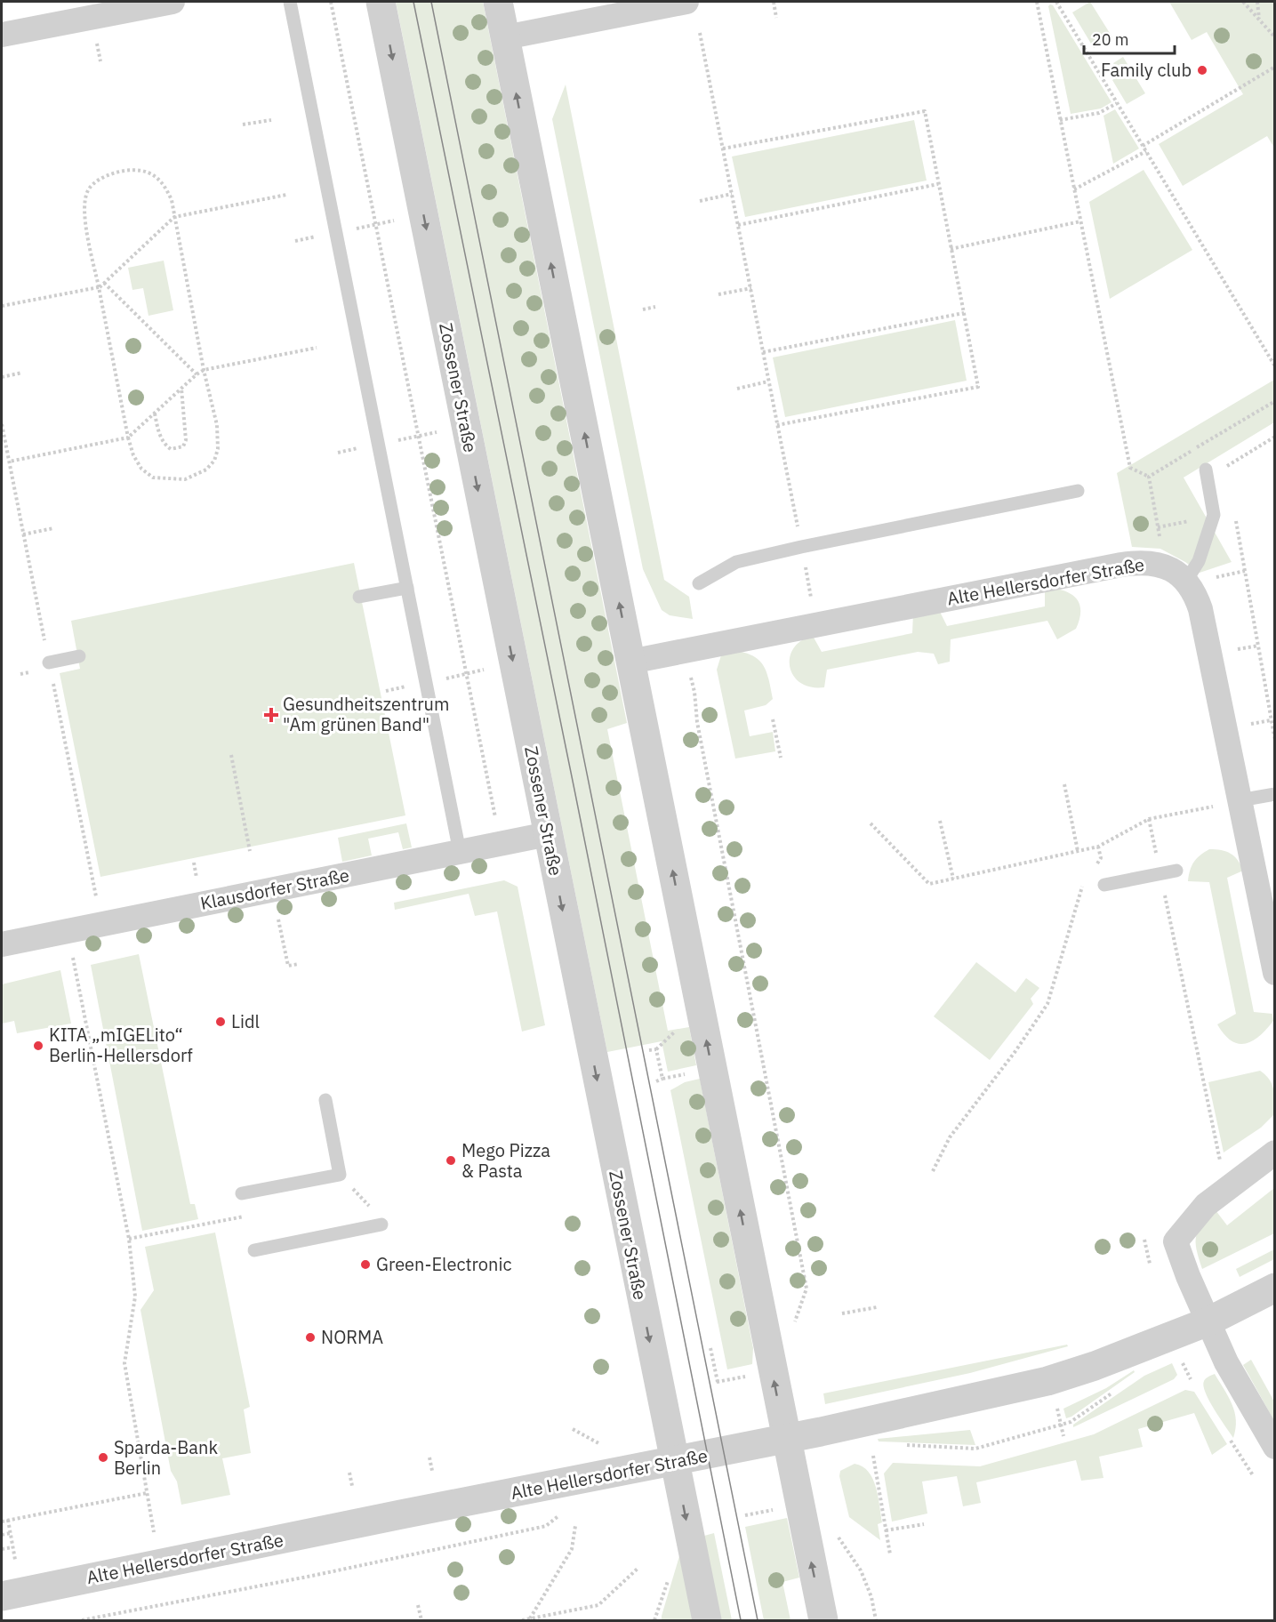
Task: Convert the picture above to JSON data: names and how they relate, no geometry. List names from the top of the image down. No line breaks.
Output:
{"streets":{"street":["Zossener Straße","Alte Hellersdorfer Straße","Klausdorfer Straße"]},"crossings":[["Zossener Straße","Alte Hellersdorfer Straße"],["Zossener Straße","Klausdorfer Straße"]],"places":{"other":["Family club","Lidl","KITA „mIGELito“ Berlin-Hellersdorf","Mego Pizza & Pasta","Green-Electronic","NORMA","Sparda-Bank Berlin"],"health":["Gesundheitszentrum \"Am grünen Band\""]},"scale_bar":"20 m"}
